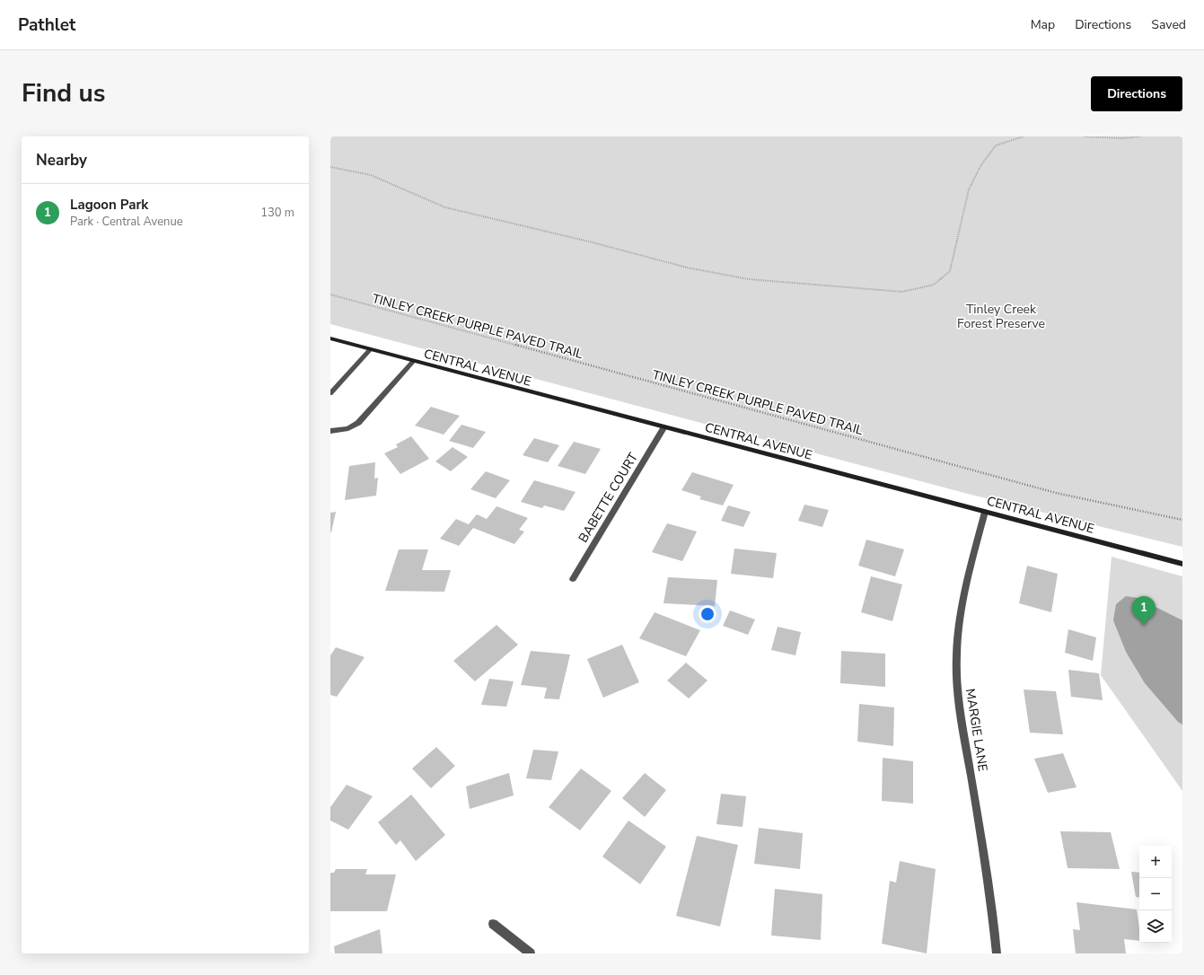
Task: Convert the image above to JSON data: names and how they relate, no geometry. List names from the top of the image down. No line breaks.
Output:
{"streets":{"street":["CENTRAL AVENUE","BABETTE COURT","MARGIE LANE"],"path":["TINLEY CREEK PURPLE PAVED TRAIL"]},"crossings":[["CENTRAL AVENUE","BABETTE COURT"],["CENTRAL AVENUE","MARGIE LANE"]],"parks":["Tinley Creek Forest Preserve"],"page":{"header":"Pathlet","nav":["Map","Directions","Saved"],"title":"Find us","buttons":"Directions","heading":"Nearby","list":[{"mark":"1","name":"Lagoon Park","note":"Park · Central Avenue","value":"130 m"}],"pins":"1","map_buttons":["+","−"]}}
